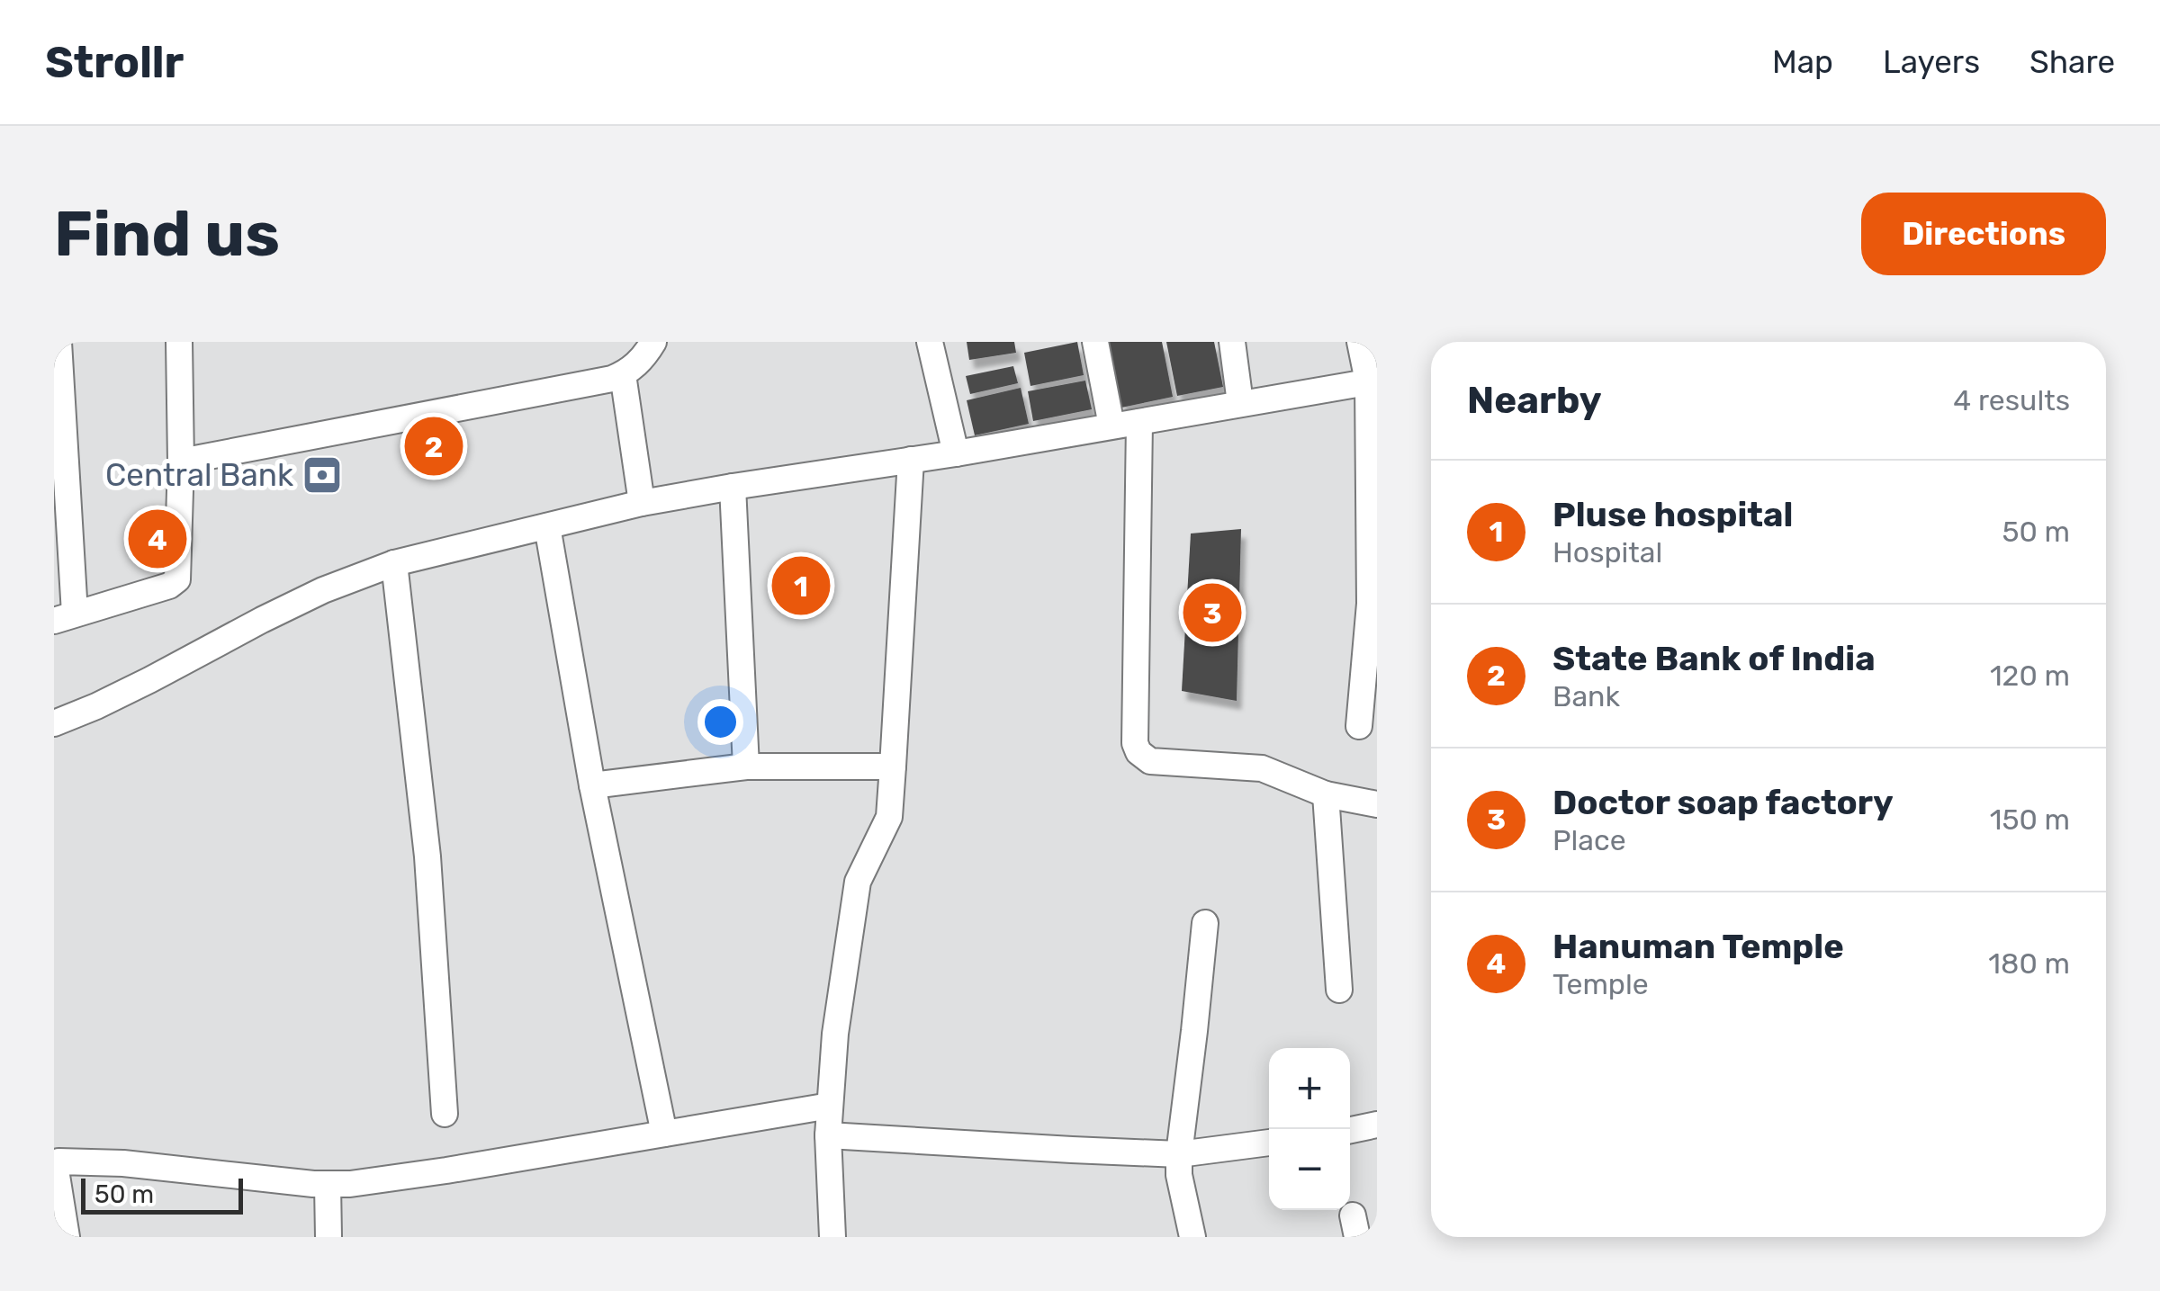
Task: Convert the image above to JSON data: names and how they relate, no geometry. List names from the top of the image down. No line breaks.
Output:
{"places":{"bank":["Central Bank"]},"scale_bar":"50 m","page":{"header":"Strollr","nav":["Map","Layers","Share"],"buttons":"Directions","title":"Find us","heading":["Nearby","4 results"],"pins":["2","4","1","3"],"list":[{"mark":"1","name":"Pluse hospital","note":"Hospital","value":"50 m"},{"mark":"2","name":"State Bank of India","note":"Bank","value":"120 m"},{"mark":"3","name":"Doctor soap factory","note":"Place","value":"150 m"},{"mark":"4","name":"Hanuman Temple","note":"Temple","value":"180 m"}],"map_buttons":["+","−"],"scale":"50 m"}}
